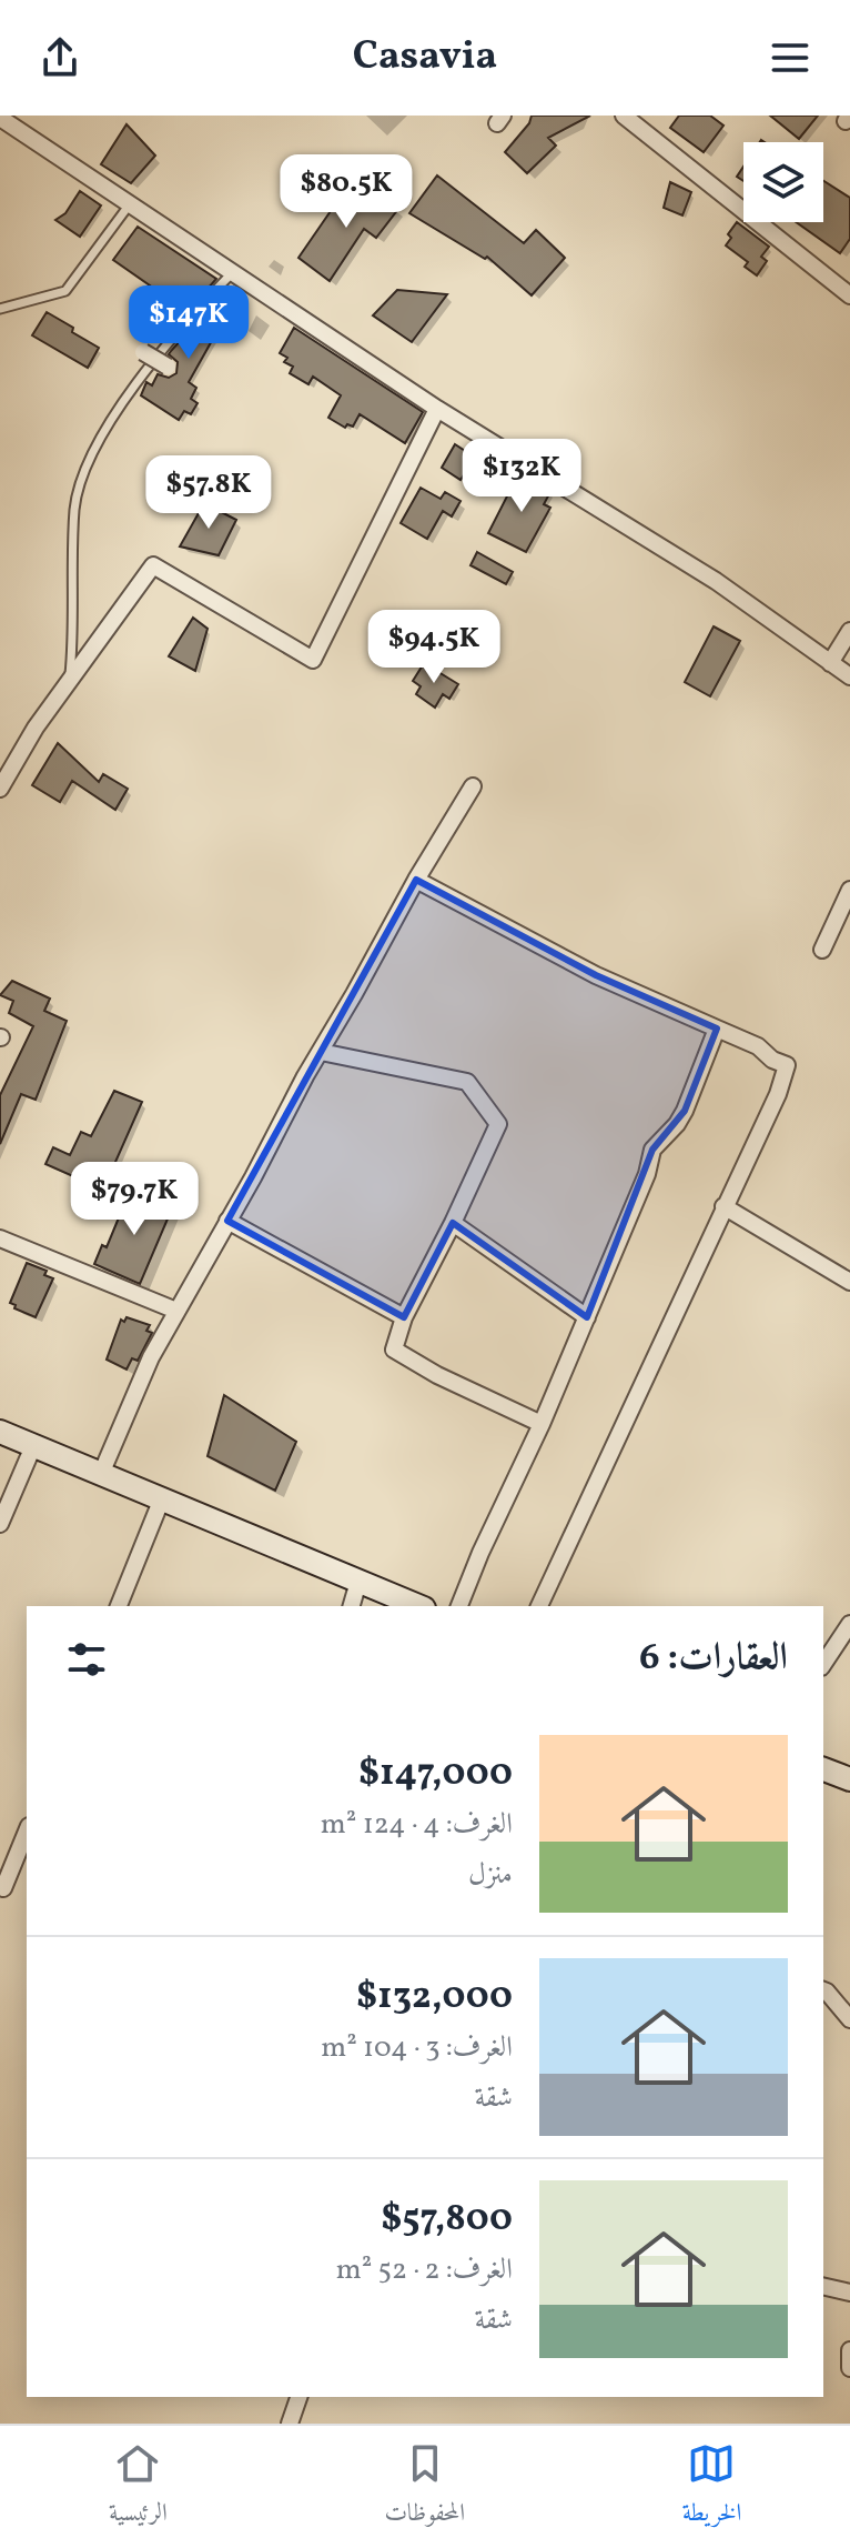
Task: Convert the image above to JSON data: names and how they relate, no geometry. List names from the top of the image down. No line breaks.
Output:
{"page":{"header":"Casavia","price":["$80.5K","$147K","$132K","$57.8K","$94.5K","$79.7K"],"heading":"العقارات: 6","list":[{"name":"$147,000","note":"الغرف: 4 · 124 m² · منزل"},{"name":"$132,000","note":"الغرف: 3 · 104 m² · شقة"},{"name":"$57,800","note":"الغرف: 2 · 52 m² · شقة"}],"tabs":["الخريطة","المحفوظات","الرئيسية"]}}
